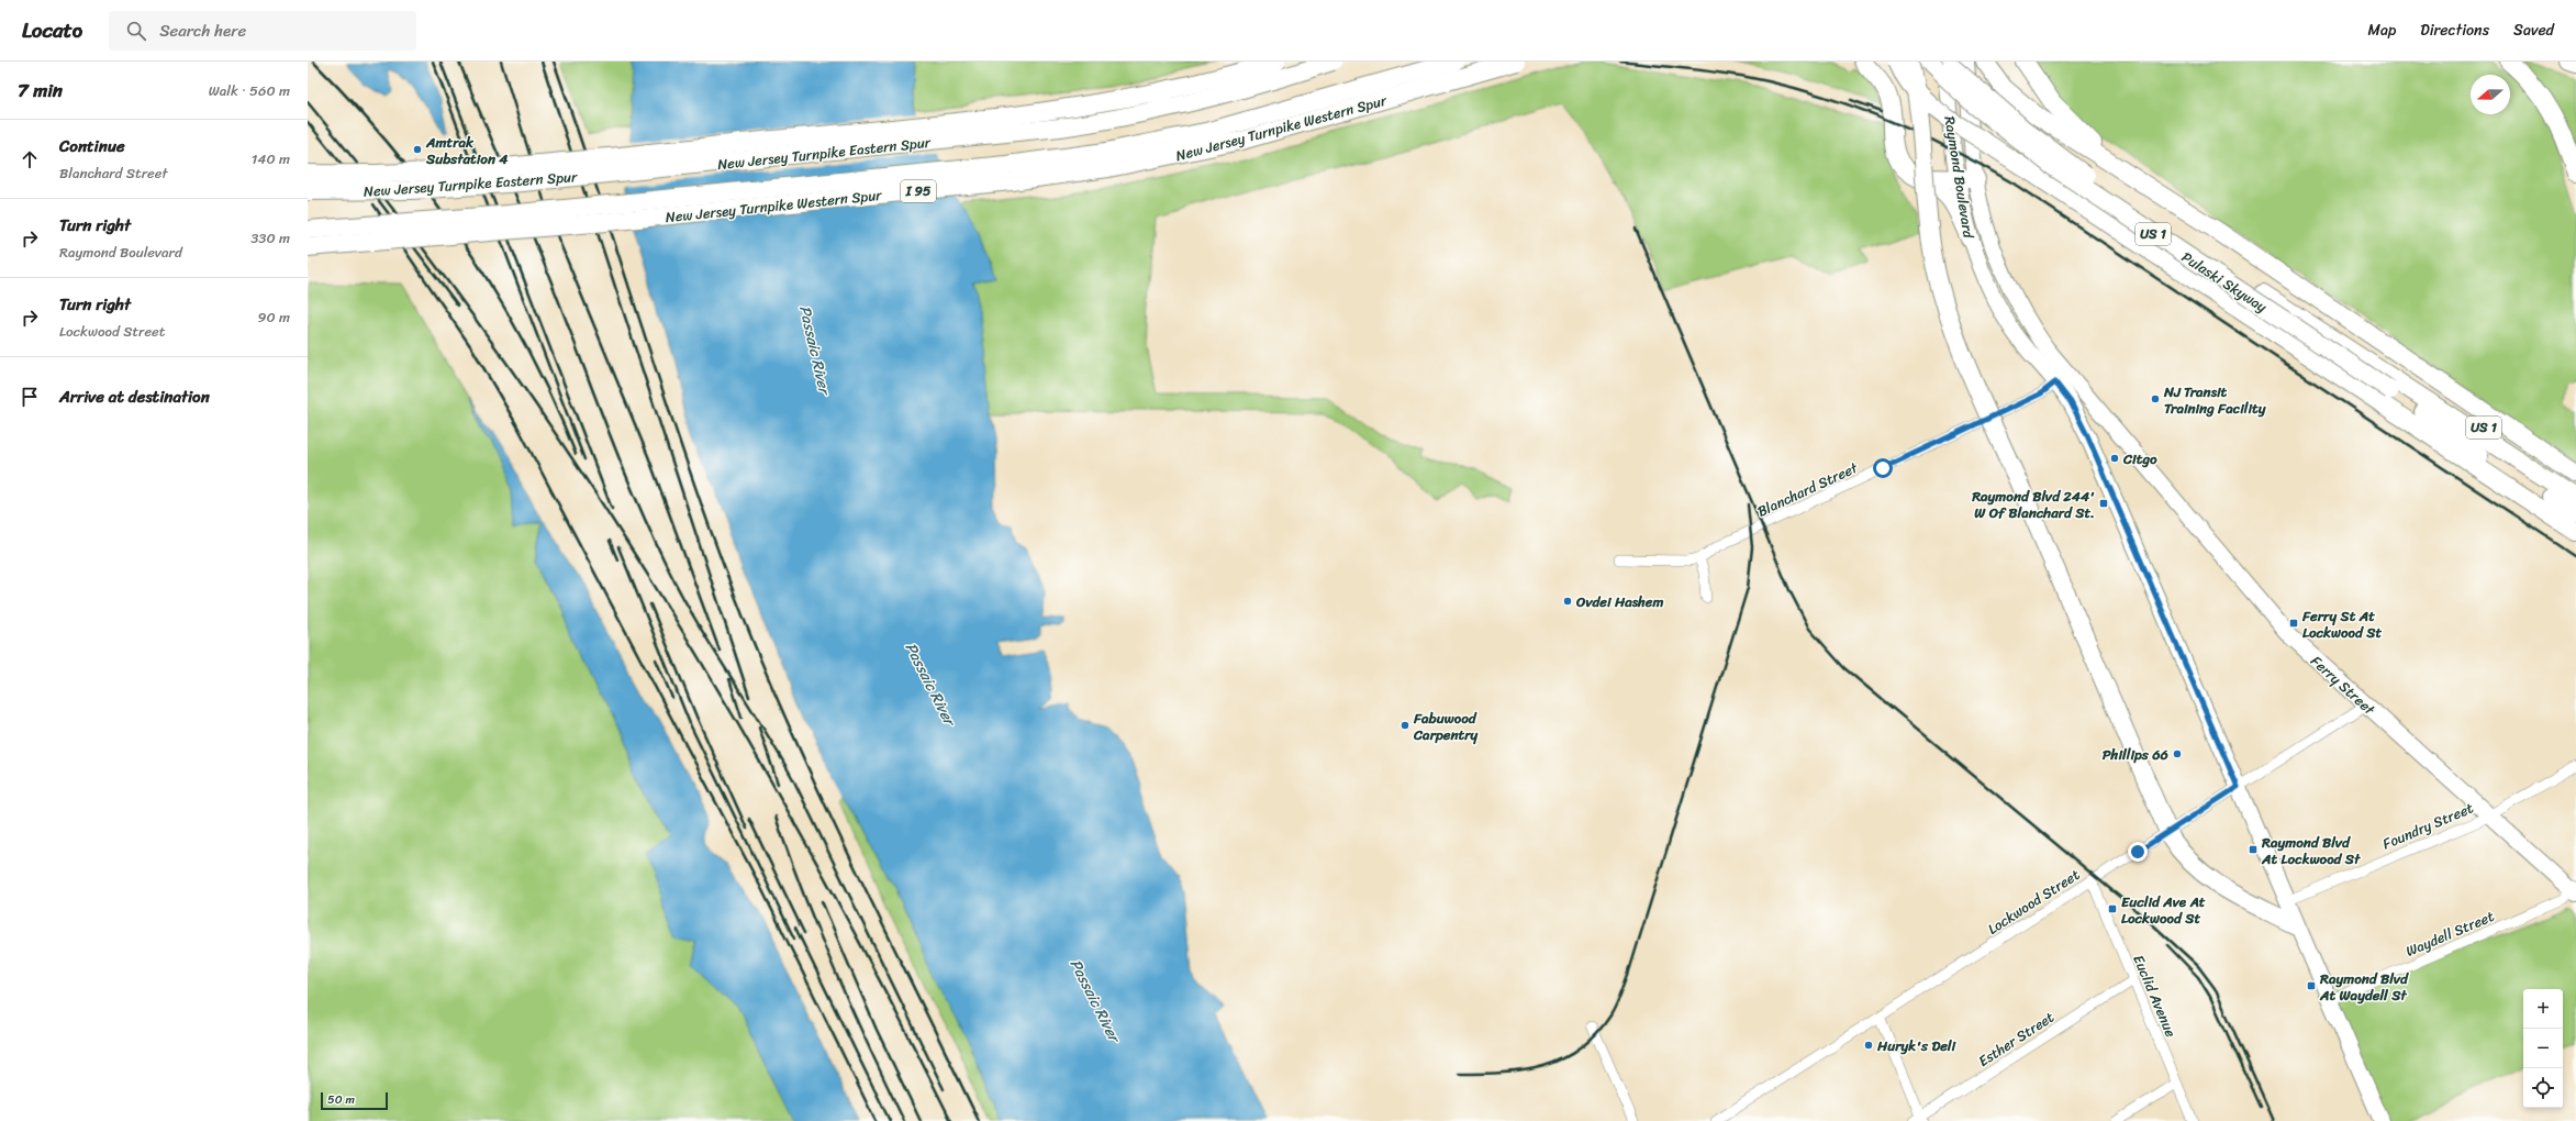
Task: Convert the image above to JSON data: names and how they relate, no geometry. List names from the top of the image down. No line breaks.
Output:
{"streets":{"highway":["New Jersey Turnpike Western Spur","New Jersey Turnpike Eastern Spur","I 95","US 1","Pulaski Skyway"],"main road":["Raymond Boulevard","Ferry Street"],"street":["Blanchard Street","Foundry Street","Lockwood Street","Waydell Street","Euclid Avenue","Esther Street"]},"crossings":[["Raymond Boulevard","Pulaski Skyway"],["Raymond Boulevard","Blanchard Street"],["Raymond Boulevard","Ferry Street"],["Raymond Boulevard","Foundry Street"],["Raymond Boulevard","Lockwood Street"],["Raymond Boulevard","Waydell Street"],["US 1","Pulaski Skyway"],["Blanchard Street","Ferry Street"],["Ferry Street","Foundry Street"],["Ferry Street","Lockwood Street"],["Ferry Street","Waydell Street"],["Lockwood Street","Euclid Avenue"],["Euclid Avenue","Esther Street"]],"water":["Passaic River"],"places":{"other":["Amtrak Substation 4","NJ Transit Training Facility","Citgo","Ovdei Hashem","Fabuwood Carpentry","Phillips 66","Huryk's Deli"],"transit":["Raymond Blvd 244' W Of Blanchard St.","Ferry St At Lockwood St","Raymond Blvd At Lockwood St","Euclid Ave At Lockwood St","Raymond Blvd At Waydell St"]},"scale_bar":"50 m","north":"left","page":{"header":"Locato","search":"Search here","nav":["Map","Directions","Saved"],"heading":["7 min","Walk · 560 m"],"list":[["Continue","Blanchard Street","140 m"],["Turn right","Raymond Boulevard","330 m"],["Turn right","Lockwood Street","90 m"],"Arrive at destination"],"map_buttons":["+","−"],"scale":"50 m"}}
